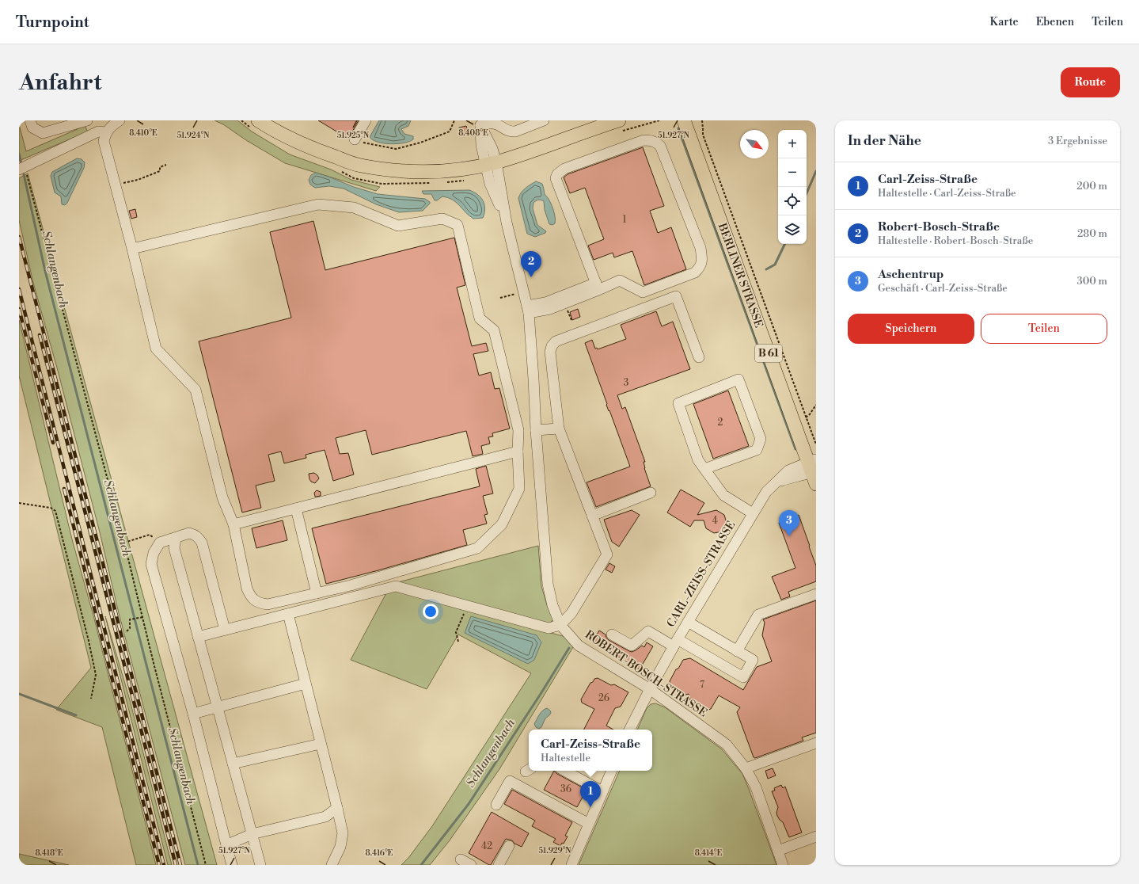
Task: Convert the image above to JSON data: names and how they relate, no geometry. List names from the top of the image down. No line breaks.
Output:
{"streets":{"main road":["BERLINER STRASSE","B 61"],"street":["CARL-ZEISS-STRASSE","ROBERT-BOSCH-STRASSE"]},"crossings":[["BERLINER STRASSE","CARL-ZEISS-STRASSE"],["CARL-ZEISS-STRASSE","ROBERT-BOSCH-STRASSE"]],"water":["Schlangenbach"],"house_numbers":["1","3","2","4","7","26","36","42"],"north":"bottom right","page":{"header":"Turnpoint","nav":["Karte","Ebenen","Teilen"],"buttons":["Route",["Speichern","Teilen"]],"title":"Anfahrt","heading":["In der Nähe","3 Ergebnisse"],"map_buttons":["+","−"],"list":[{"mark":"1","name":"Carl-Zeiss-Straße","note":"Haltestelle · Carl-Zeiss-Straße","value":"200 m"},{"mark":"2","name":"Robert-Bosch-Straße","note":"Haltestelle · Robert-Bosch-Straße","value":"280 m"},{"mark":"3","name":"Aschentrup","note":"Geschäft · Carl-Zeiss-Straße","value":"300 m"}],"pins":["2","3","1"],"popup":["Carl-Zeiss-Straße","Haltestelle"]},"coordinates":["8.410°E","8.408°E","51.924°N","51.927°N","51.925°N","51.929°N","8.418°E","8.416°E","8.414°E"]}
